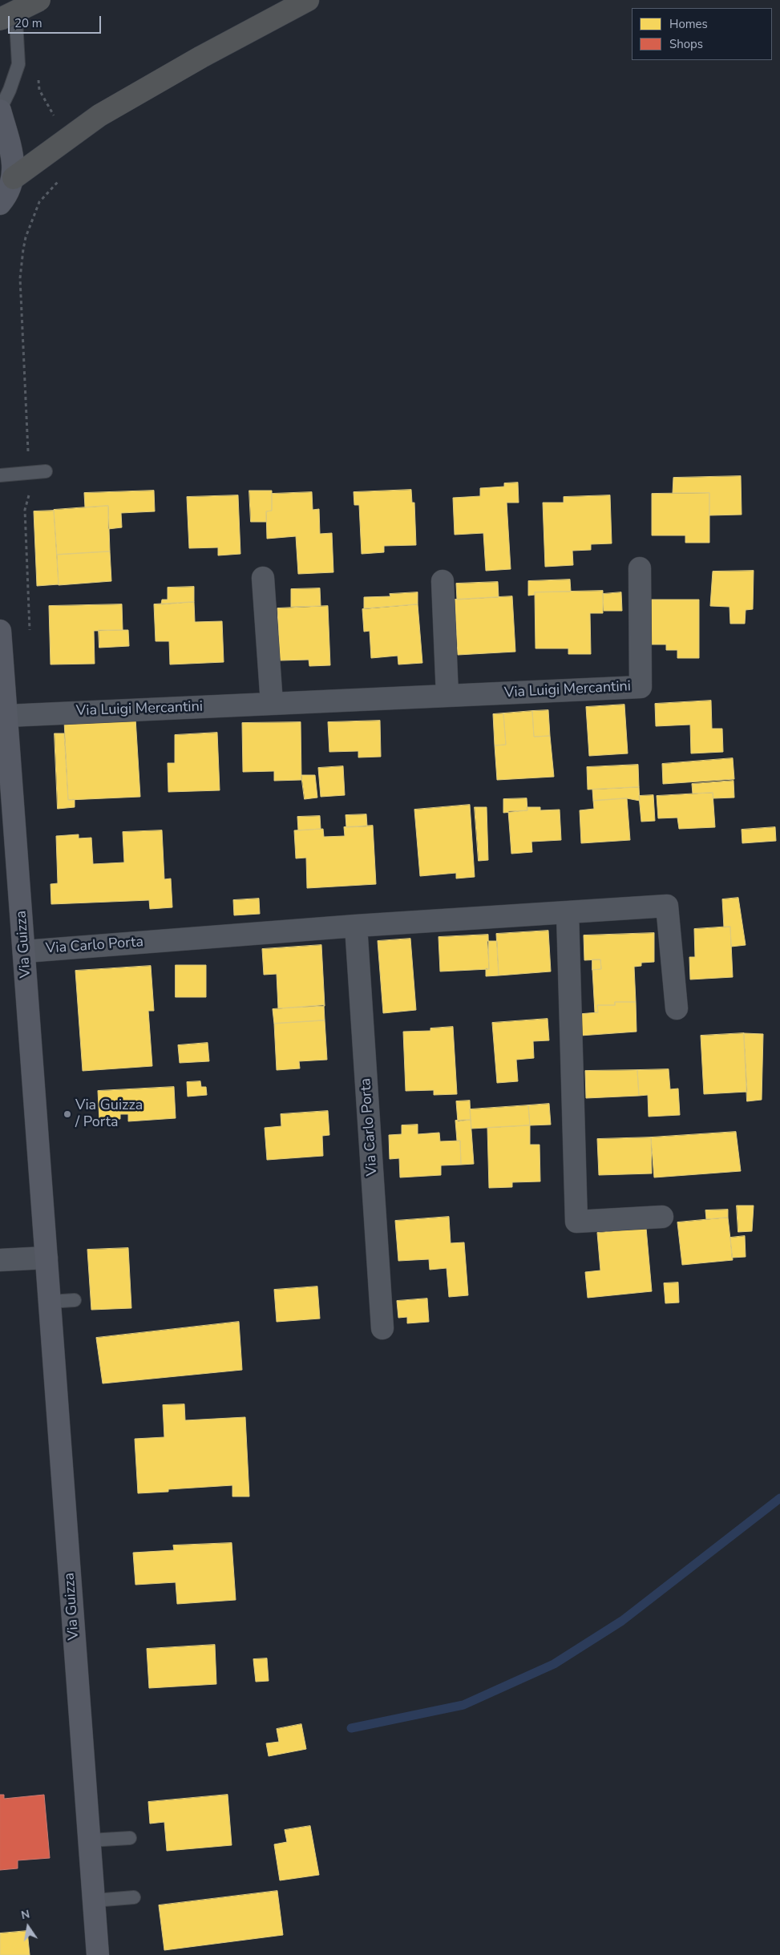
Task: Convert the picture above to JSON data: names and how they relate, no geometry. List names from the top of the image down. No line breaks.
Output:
{"streets":{"main road":["Via Guizza"],"street":["Via Luigi Mercantini","Via Carlo Porta"]},"crossings":[["Via Luigi Mercantini","Via Guizza"],["Via Guizza","Via Carlo Porta"]],"places":["Via Guizza / Porta"],"legend":["Homes","Shops"],"scale_bar":"20 m","north":"top"}
